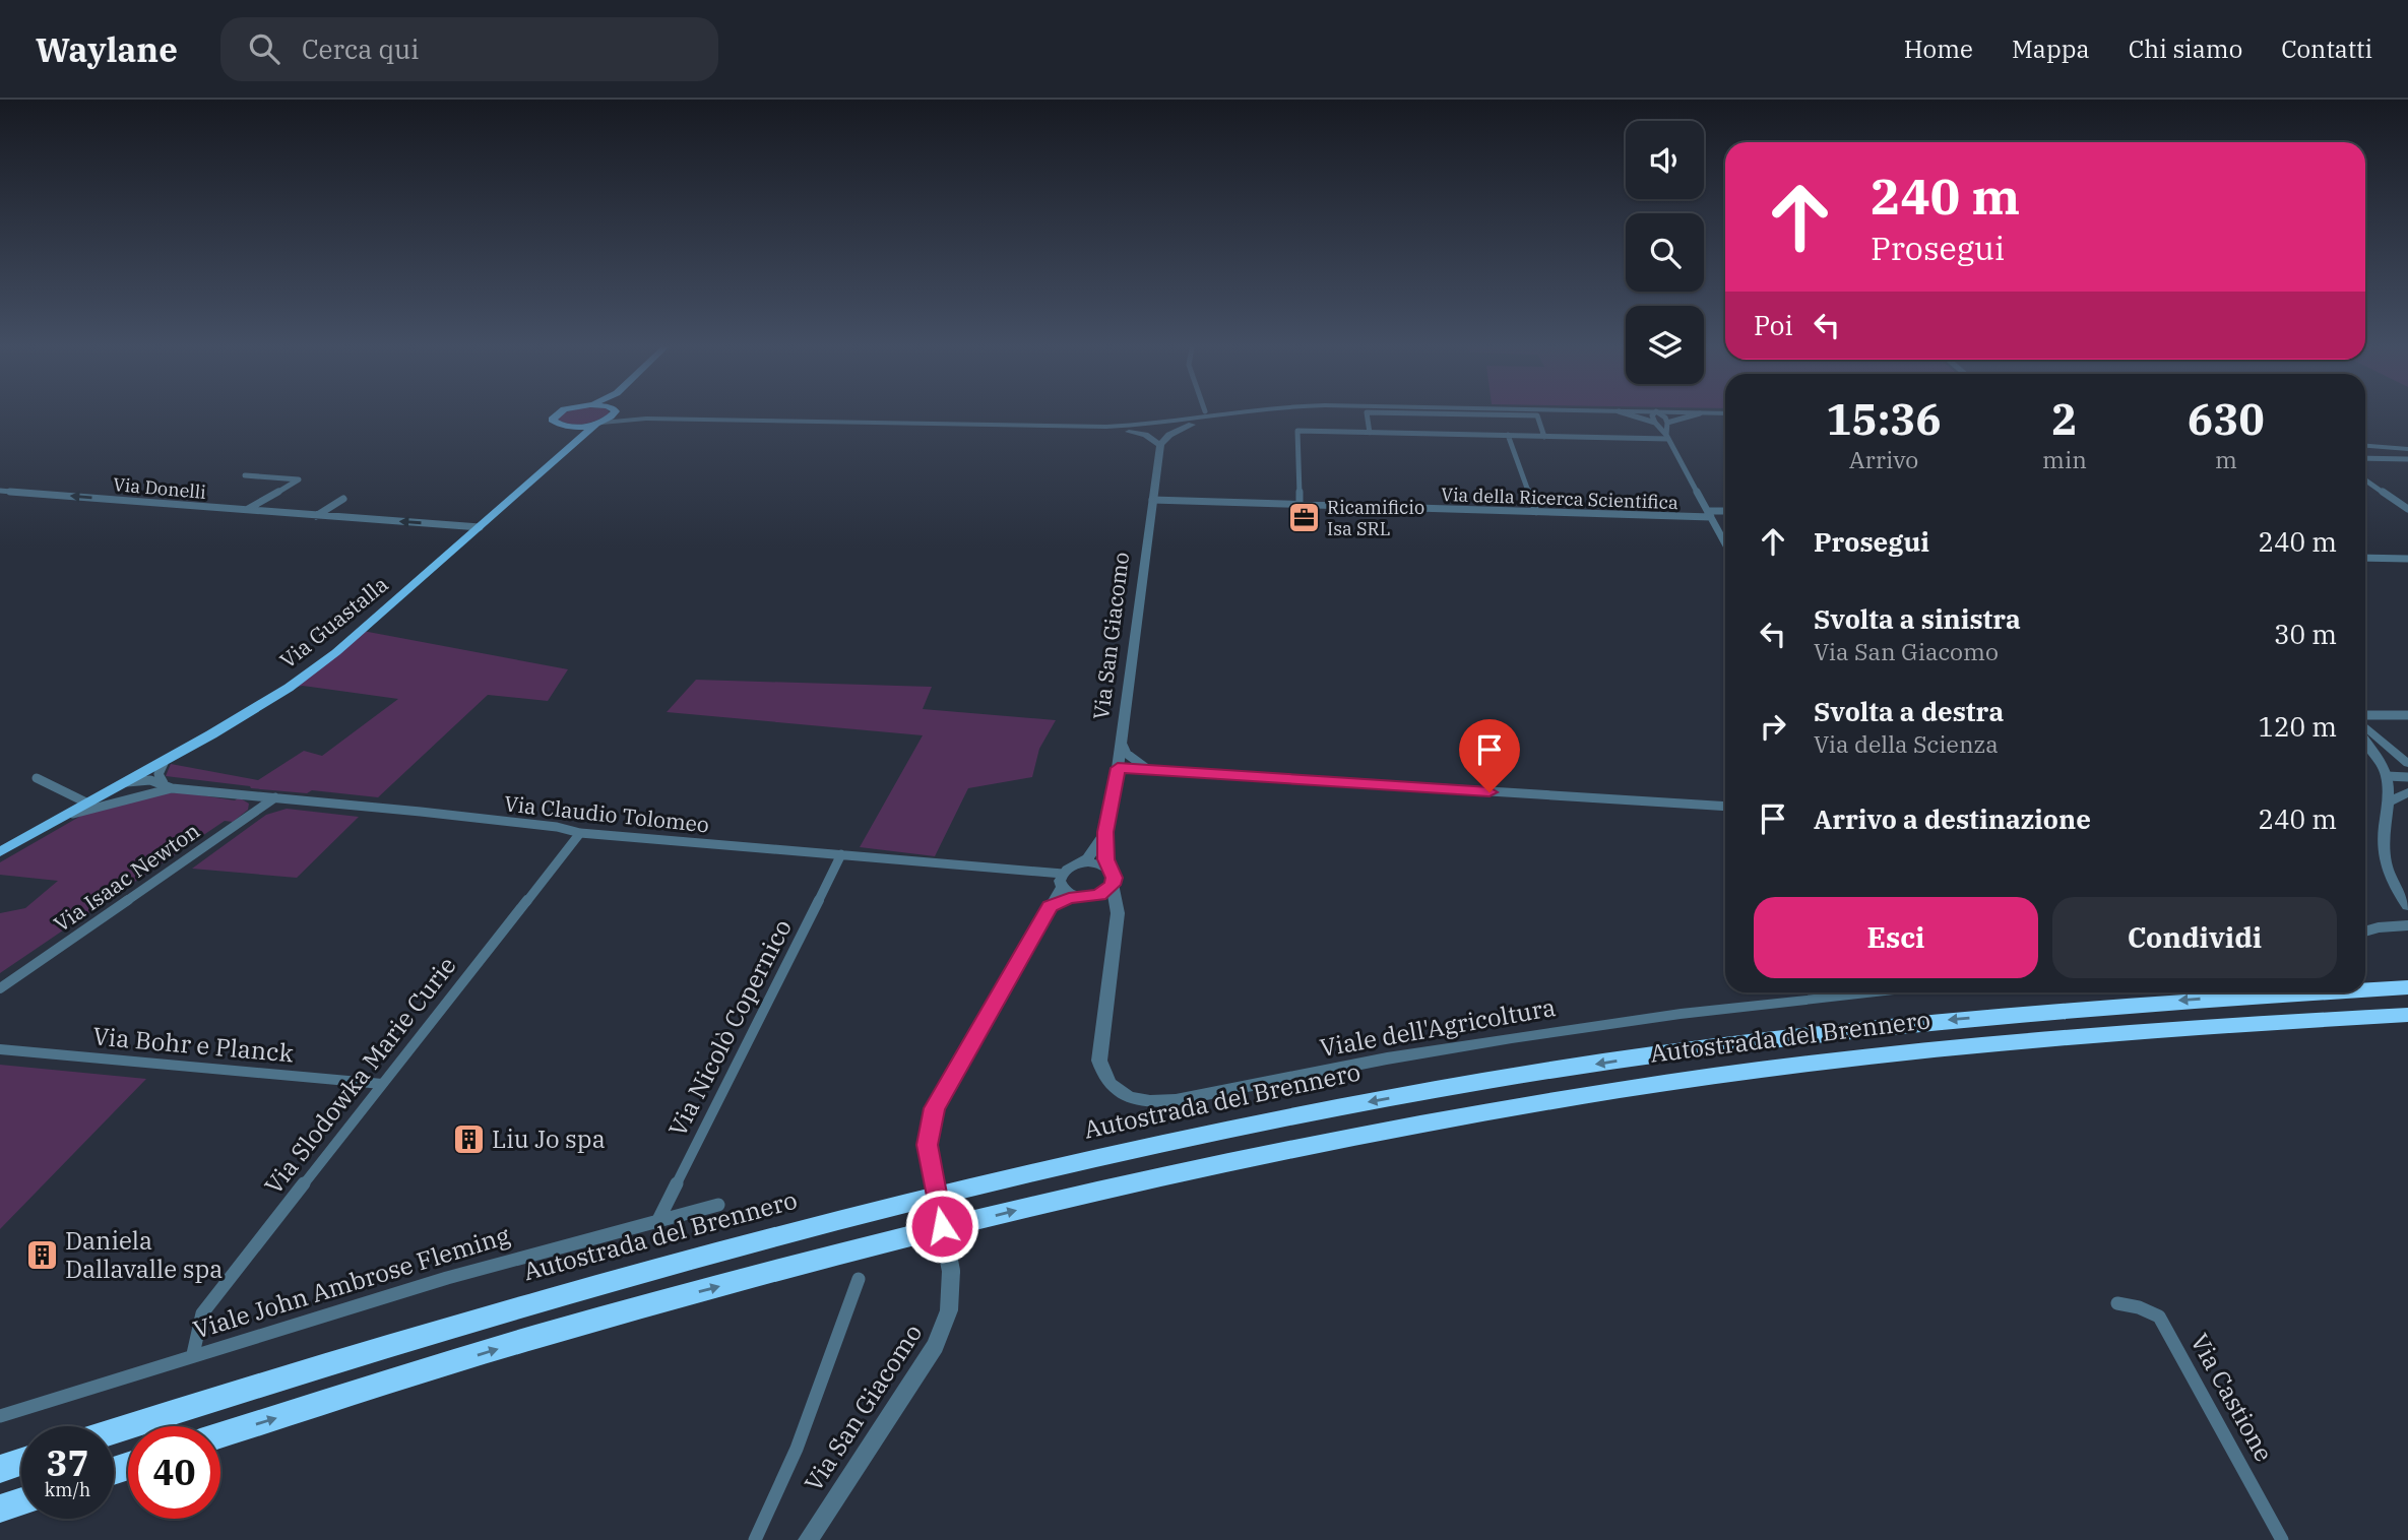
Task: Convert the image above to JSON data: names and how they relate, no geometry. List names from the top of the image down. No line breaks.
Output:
{"streets":{"highway":["Autostrada del Brennero"],"main road":["Via Guastalla"],"street":["Via Donelli","Via della Ricerca Scientifica","Via San Giacomo","Via Claudio Tolomeo","Via Isaac Newton","Via Nicolò Copernico","Viale dell'Agricoltura","Via Bohr e Planck","Via Slodowka Marie Curie","Viale John Ambrose Fleming","Via Castione"]},"crossings":[["Via Donelli","Via Guastalla"],["Via della Ricerca Scientifica","Via San Giacomo"],["Via San Giacomo","Via Claudio Tolomeo"],["Via San Giacomo","Viale dell'Agricoltura"],["Via Claudio Tolomeo","Via Isaac Newton"],["Via Claudio Tolomeo","Via Nicolò Copernico"],["Via Claudio Tolomeo","Via Slodowka Marie Curie"],["Via Nicolò Copernico","Viale John Ambrose Fleming"],["Via Bohr e Planck","Via Slodowka Marie Curie"],["Via Slodowka Marie Curie","Viale John Ambrose Fleming"]],"one_way":["Via Donelli"],"places":{"office":["Ricamificio Isa SRL"],"building":["Liu Jo spa","Daniela Dallavalle spa"]},"page":{"header":"Waylane","search":"Cerca qui","nav":["Home","Mappa","Chi siamo","Contatti"],"turn":["240 m","Prosegui"],"then":"Poi","eta":["15:36","Arrivo","2","min","630","m"],"list":[{"name":"Prosegui","value":"240 m"},{"name":"Svolta a sinistra","note":"Via San Giacomo","value":"30 m"},{"name":"Svolta a destra","note":"Via della Scienza","value":"120 m"},{"name":"Arrivo a destinazione","value":"240 m"}],"buttons":["Esci","Condividi"],"speed":"37 km/h","limit":"40"}}
